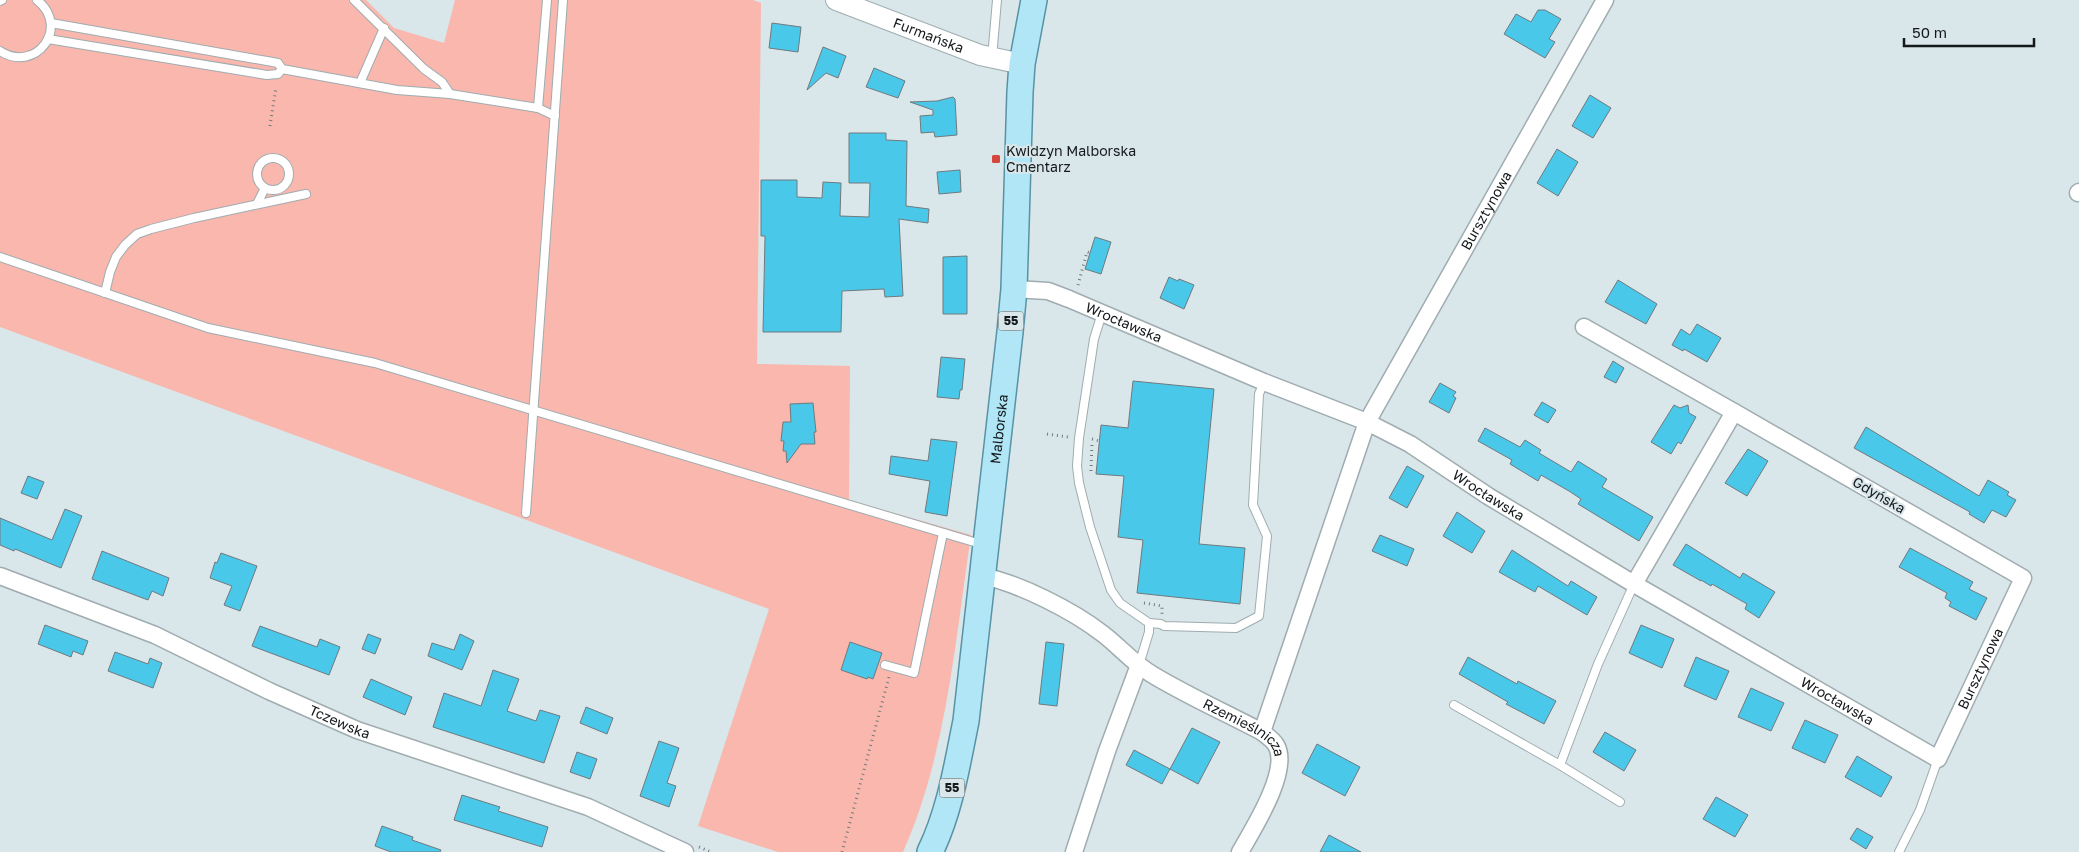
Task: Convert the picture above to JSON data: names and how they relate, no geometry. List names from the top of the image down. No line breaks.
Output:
{"streets":{"main road":["55","Malborska"],"street":["Furmańska","Bursztynowa","Wrocławska","Gdyńska","Tczewska","Rzemieślnicza"]},"crossings":[["Furmańska","Malborska"],["Bursztynowa","Wrocławska"],["Bursztynowa","Gdyńska"],["Bursztynowa","Rzemieślnicza"],["Wrocławska","Malborska"],["Malborska","Rzemieślnicza"]],"places":{"transit":["Kwidzyn Malborska Cmentarz"]},"scale_bar":"50 m"}
